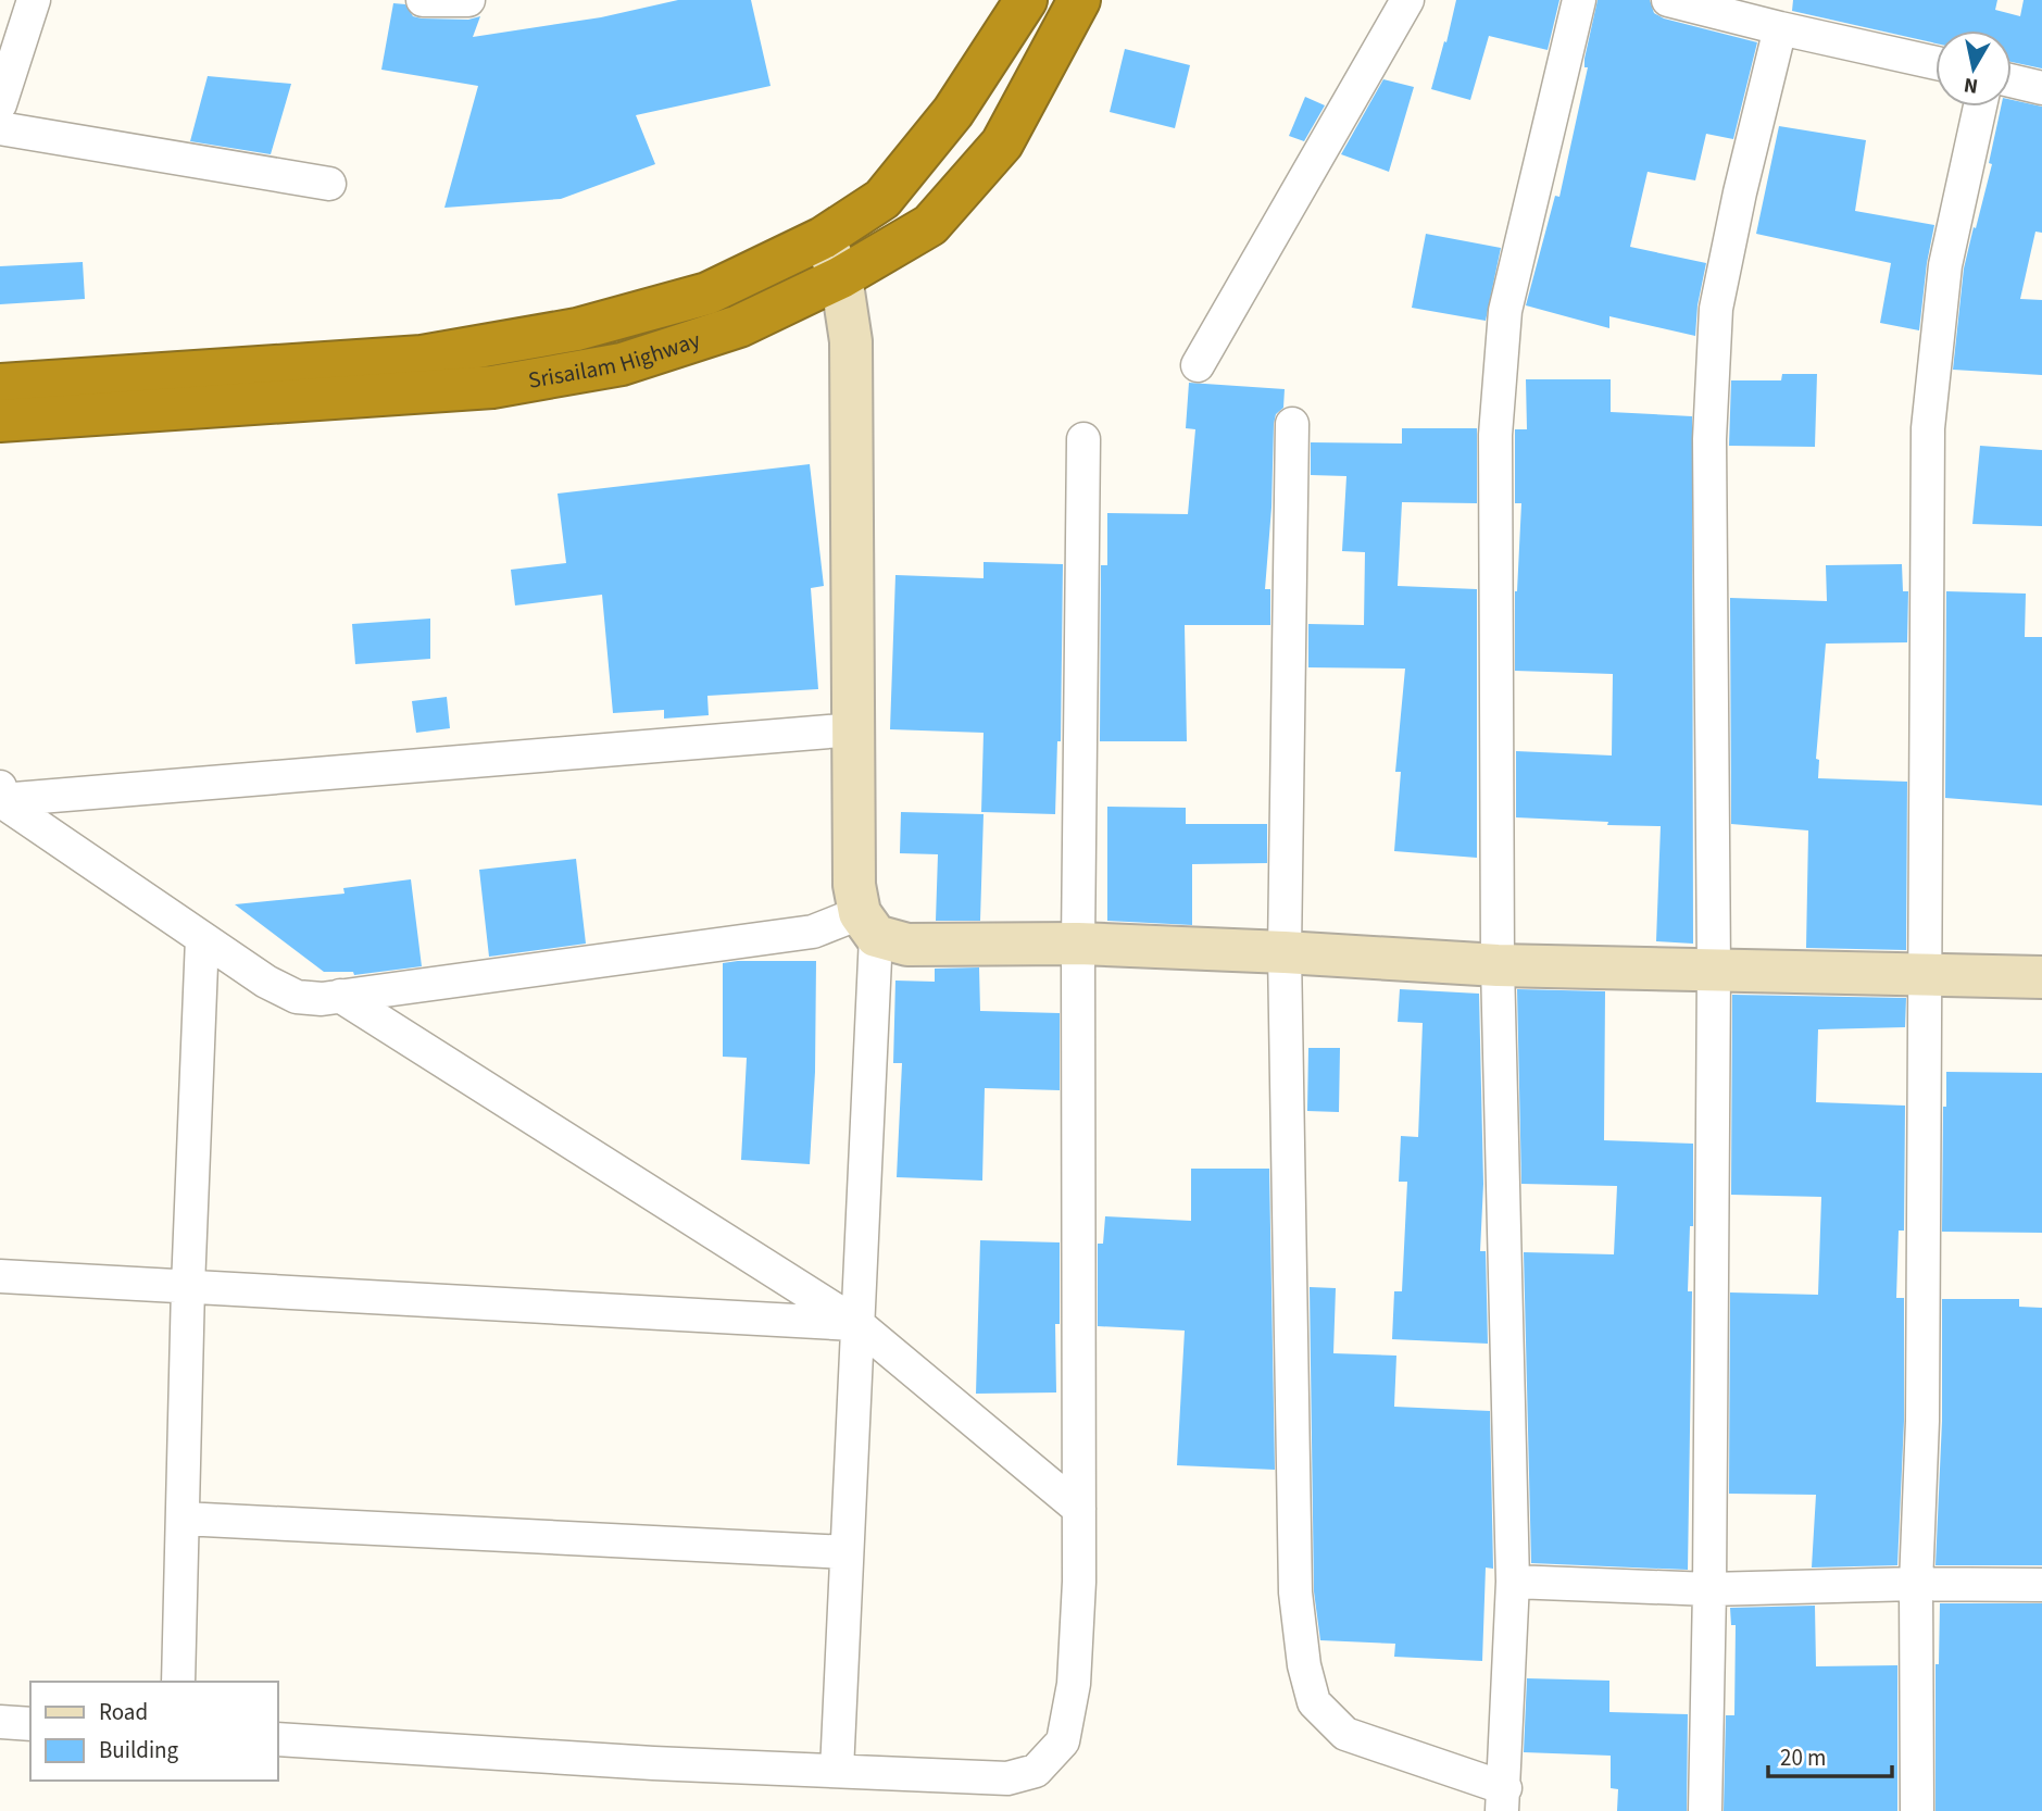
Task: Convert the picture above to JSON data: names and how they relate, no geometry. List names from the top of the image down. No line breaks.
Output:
{"streets":{"highway":["Srisailam Highway"]},"legend":["Road","Building"],"scale_bar":"20 m","north":"bottom"}
